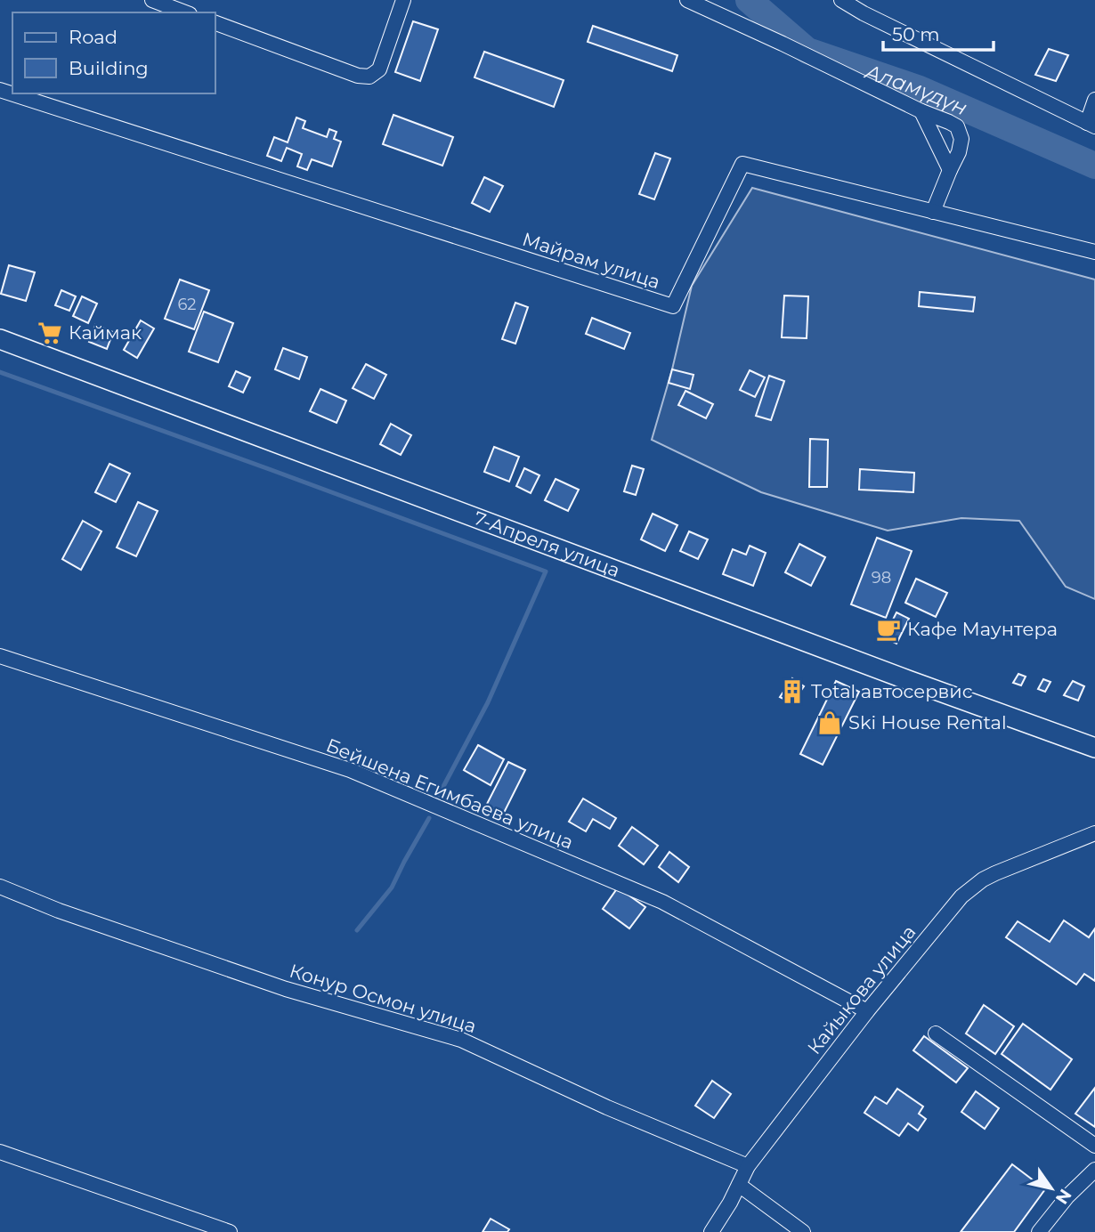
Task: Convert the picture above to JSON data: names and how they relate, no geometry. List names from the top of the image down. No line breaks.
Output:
{"streets":{"main road":["7-Апреля улица"],"street":["Майрам улица","Бейшена Егимбаева улица","Кайыкова улица","Конур Осмон улица"]},"crossings":[["Бейшена Егимбаева улица","Кайыкова улица"],["Кайыкова улица","Конур Осмон улица"]],"water":["Аламүдүн"],"places":{"supermarket":["Каймак"],"cafe":["Кафе Маунтера"],"building":["Total автосервис"],"shop":["Ski House Rental"]},"house_numbers":["62","98"],"legend":["Road","Building"],"scale_bar":"50 m","north":"bottom right"}
